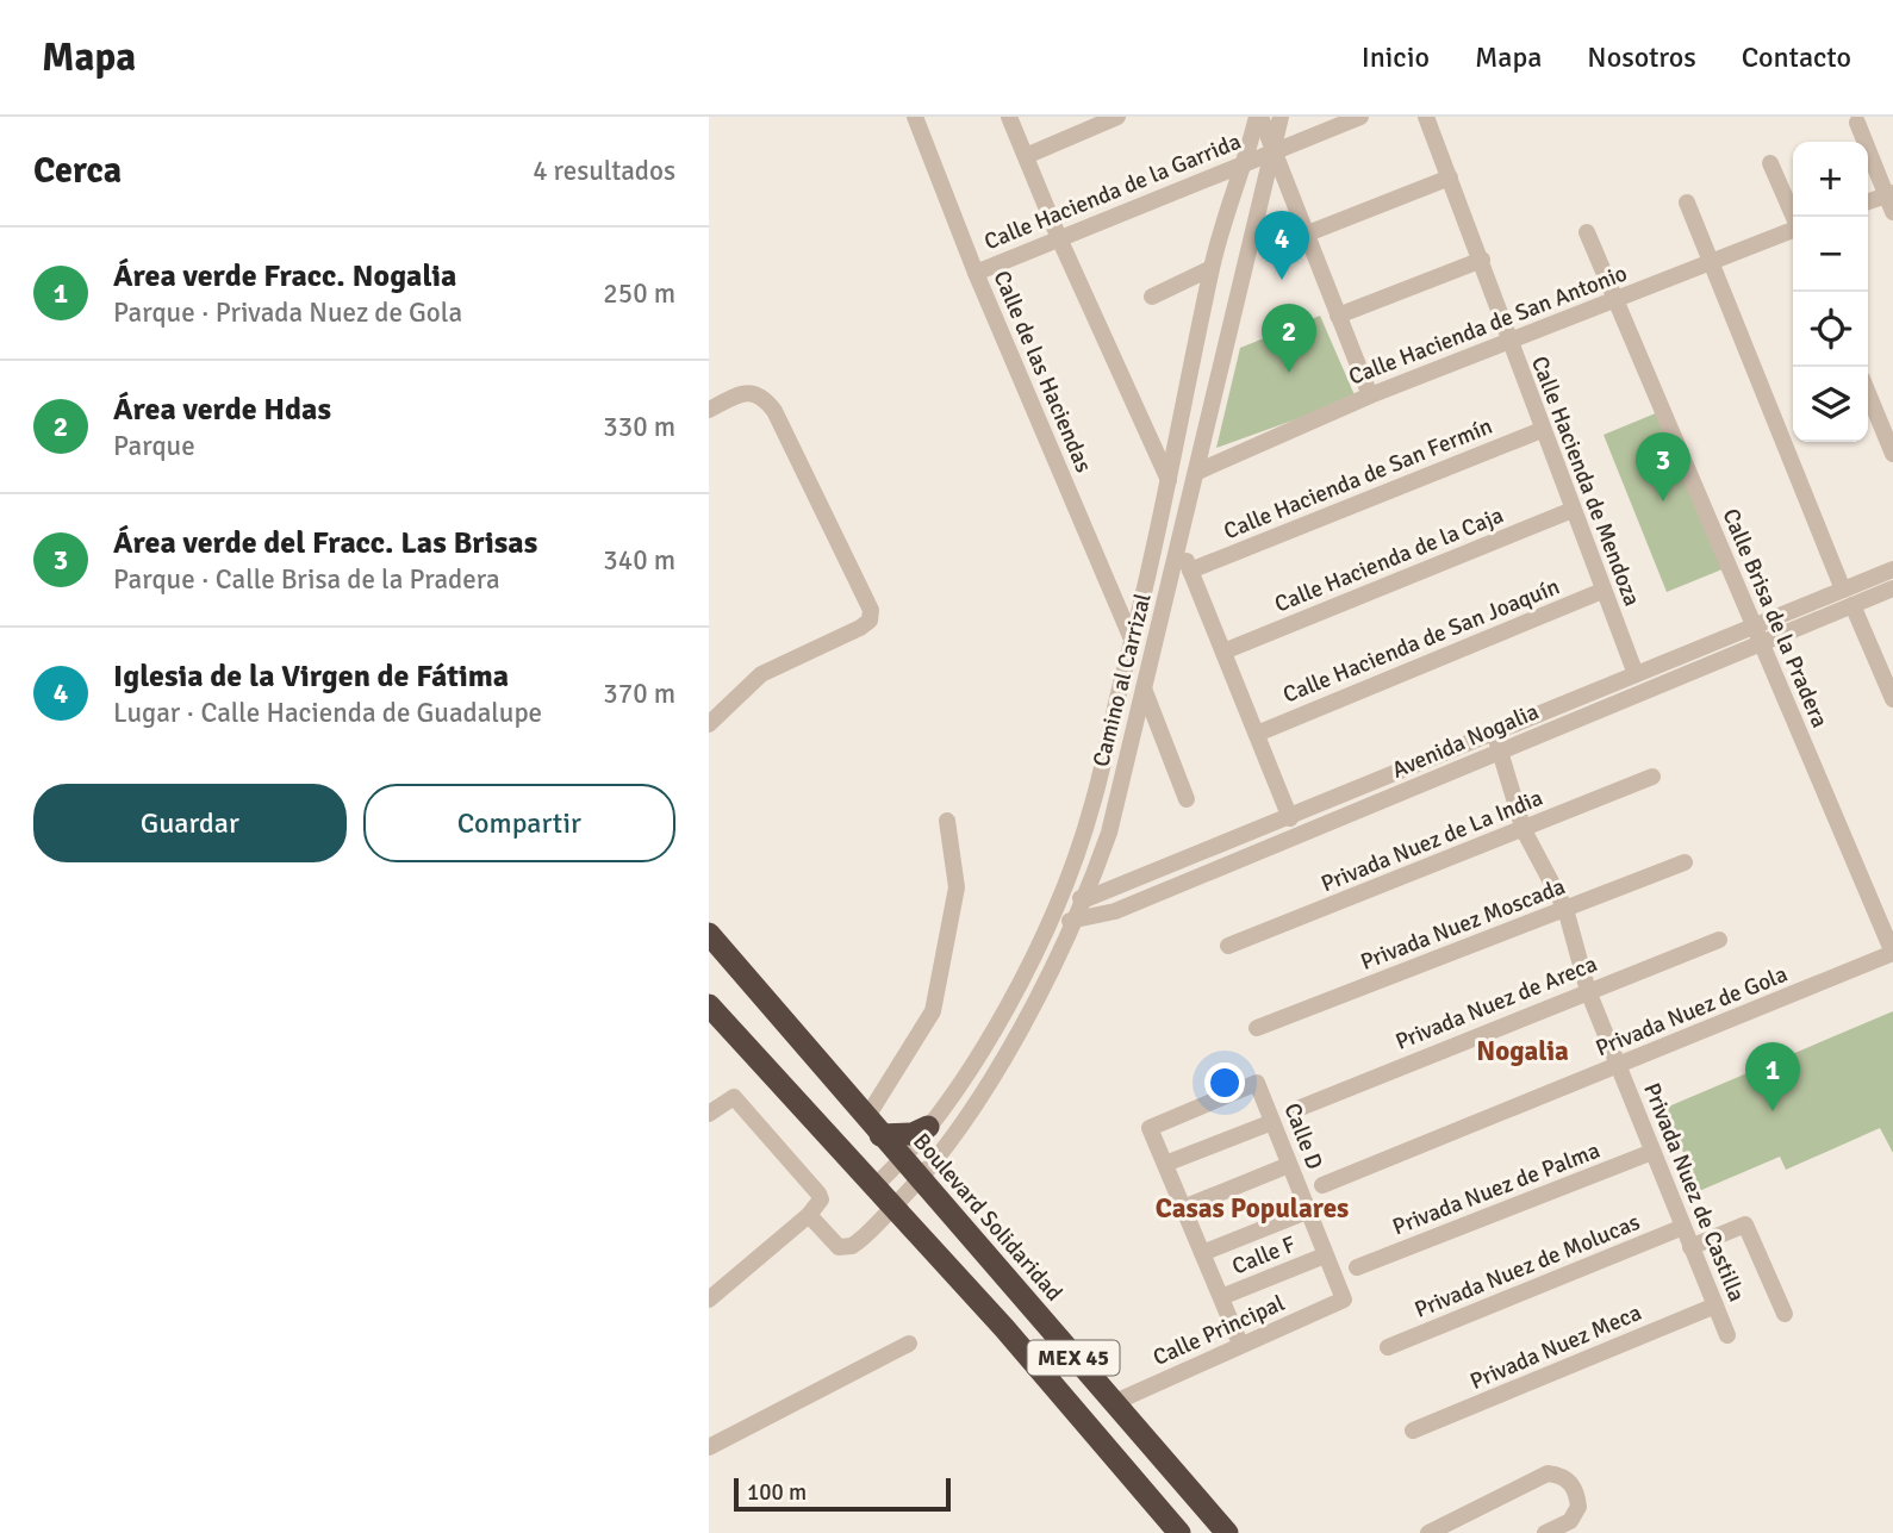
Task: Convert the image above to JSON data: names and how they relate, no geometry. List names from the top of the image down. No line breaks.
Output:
{"streets":{"highway":["Boulevard Solidaridad","MEX 45"],"street":["Calle Hacienda de la Garrida","Calle Hacienda de San Antonio","Calle de las Haciendas","Calle Hacienda de San Fermín","Calle Hacienda de Mendoza","Calle Hacienda de la Caja","Calle Brisa de la Pradera","Calle Hacienda de San Joaquín","Camino al Carrizal","Avenida Nogalia","Privada Nuez de La India","Privada Nuez Moscada","Privada Nuez de Areca","Privada Nuez de Gola","Calle D","Privada Nuez de Palma","Privada Nuez de Castilla","Calle F","Privada Nuez de Molucas","Calle Principal","Privada Nuez Meca"]},"crossings":[["Calle Hacienda de la Garrida","Calle de las Haciendas"],["Calle Hacienda de la Garrida","Camino al Carrizal"],["Calle Hacienda de San Antonio","Calle Hacienda de Mendoza"],["Calle Hacienda de San Antonio","Calle Brisa de la Pradera"],["Calle Hacienda de San Antonio","Camino al Carrizal"],["Calle de las Haciendas","Camino al Carrizal"],["Calle Hacienda de San Fermín","Calle Hacienda de Mendoza"],["Calle Hacienda de Mendoza","Calle Hacienda de la Caja"],["Calle Hacienda de Mendoza","Calle Hacienda de San Joaquín"],["Calle Hacienda de Mendoza","Avenida Nogalia"],["Calle Brisa de la Pradera","Avenida Nogalia"],["Calle Brisa de la Pradera","Privada Nuez de Gola"],["Camino al Carrizal","Avenida Nogalia"],["Camino al Carrizal","Boulevard Solidaridad"],["Camino al Carrizal","MEX 45"],["Avenida Nogalia","Privada Nuez de Castilla"],["Privada Nuez de La India","Privada Nuez de Castilla"],["Privada Nuez Moscada","Privada Nuez de Castilla"],["Privada Nuez de Areca","Privada Nuez de Castilla"],["Privada Nuez de Gola","Privada Nuez de Castilla"],["Calle D","Calle F"],["Calle D","Calle Principal"],["Privada Nuez de Palma","Privada Nuez de Castilla"],["Privada Nuez de Castilla","Privada Nuez de Molucas"],["Privada Nuez de Castilla","Privada Nuez Meca"],["Boulevard Solidaridad","Calle Principal"]],"districts":["Nogalia","Casas Populares"],"scale_bar":"100 m","page":{"header":"Mapa","nav":["Inicio","Mapa","Nosotros","Contacto"],"heading":["Cerca","4 resultados"],"map_buttons":["+","−"],"pins":["4","2","3","1"],"list":[{"mark":"1","name":"Área verde Fracc. Nogalia","note":"Parque · Privada Nuez de Gola","value":"250 m"},{"mark":"2","name":"Área verde Hdas","note":"Parque","value":"330 m"},{"mark":"3","name":"Área verde del Fracc. Las Brisas","note":"Parque · Calle Brisa de la Pradera","value":"340 m"},{"mark":"4","name":"Iglesia de la Virgen de Fátima","note":"Lugar · Calle Hacienda de Guadalupe","value":"370 m"}],"buttons":["Guardar","Compartir"],"scale":"100 m"}}
